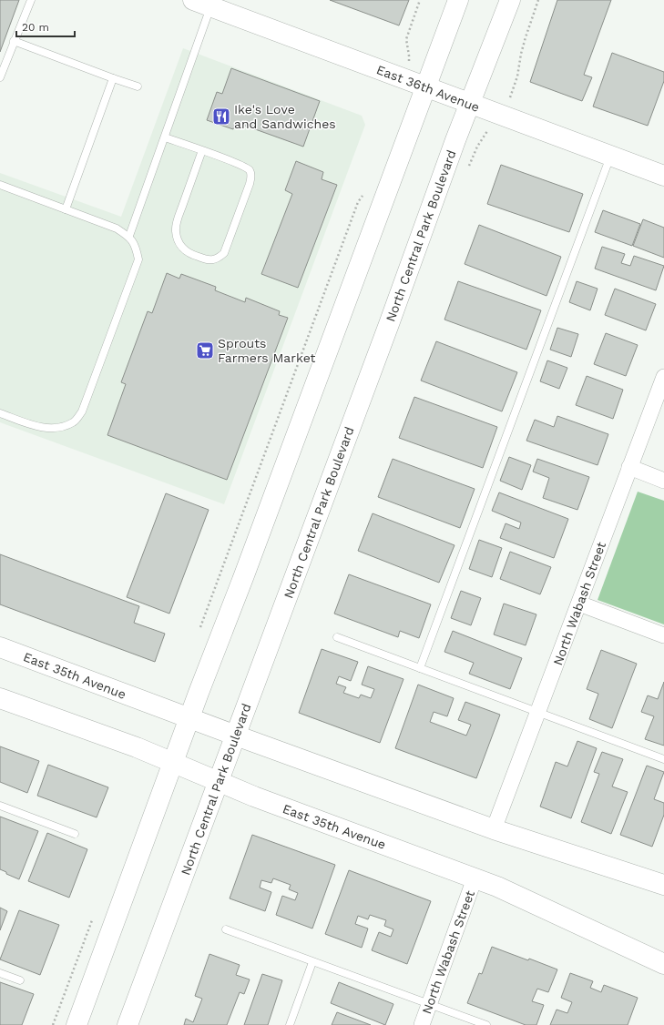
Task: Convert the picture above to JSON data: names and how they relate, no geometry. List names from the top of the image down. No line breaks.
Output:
{"streets":{"main road":["East 36th Avenue","North Central Park Boulevard","East 35th Avenue"],"street":["North Wabash Street"]},"crossings":[["East 36th Avenue","North Central Park Boulevard"],["North Central Park Boulevard","East 35th Avenue"],["North Wabash Street","East 35th Avenue"]],"places":{"restaurant":["Ike's Love and Sandwiches"],"supermarket":["Sprouts Farmers Market"]},"scale_bar":"20 m"}
